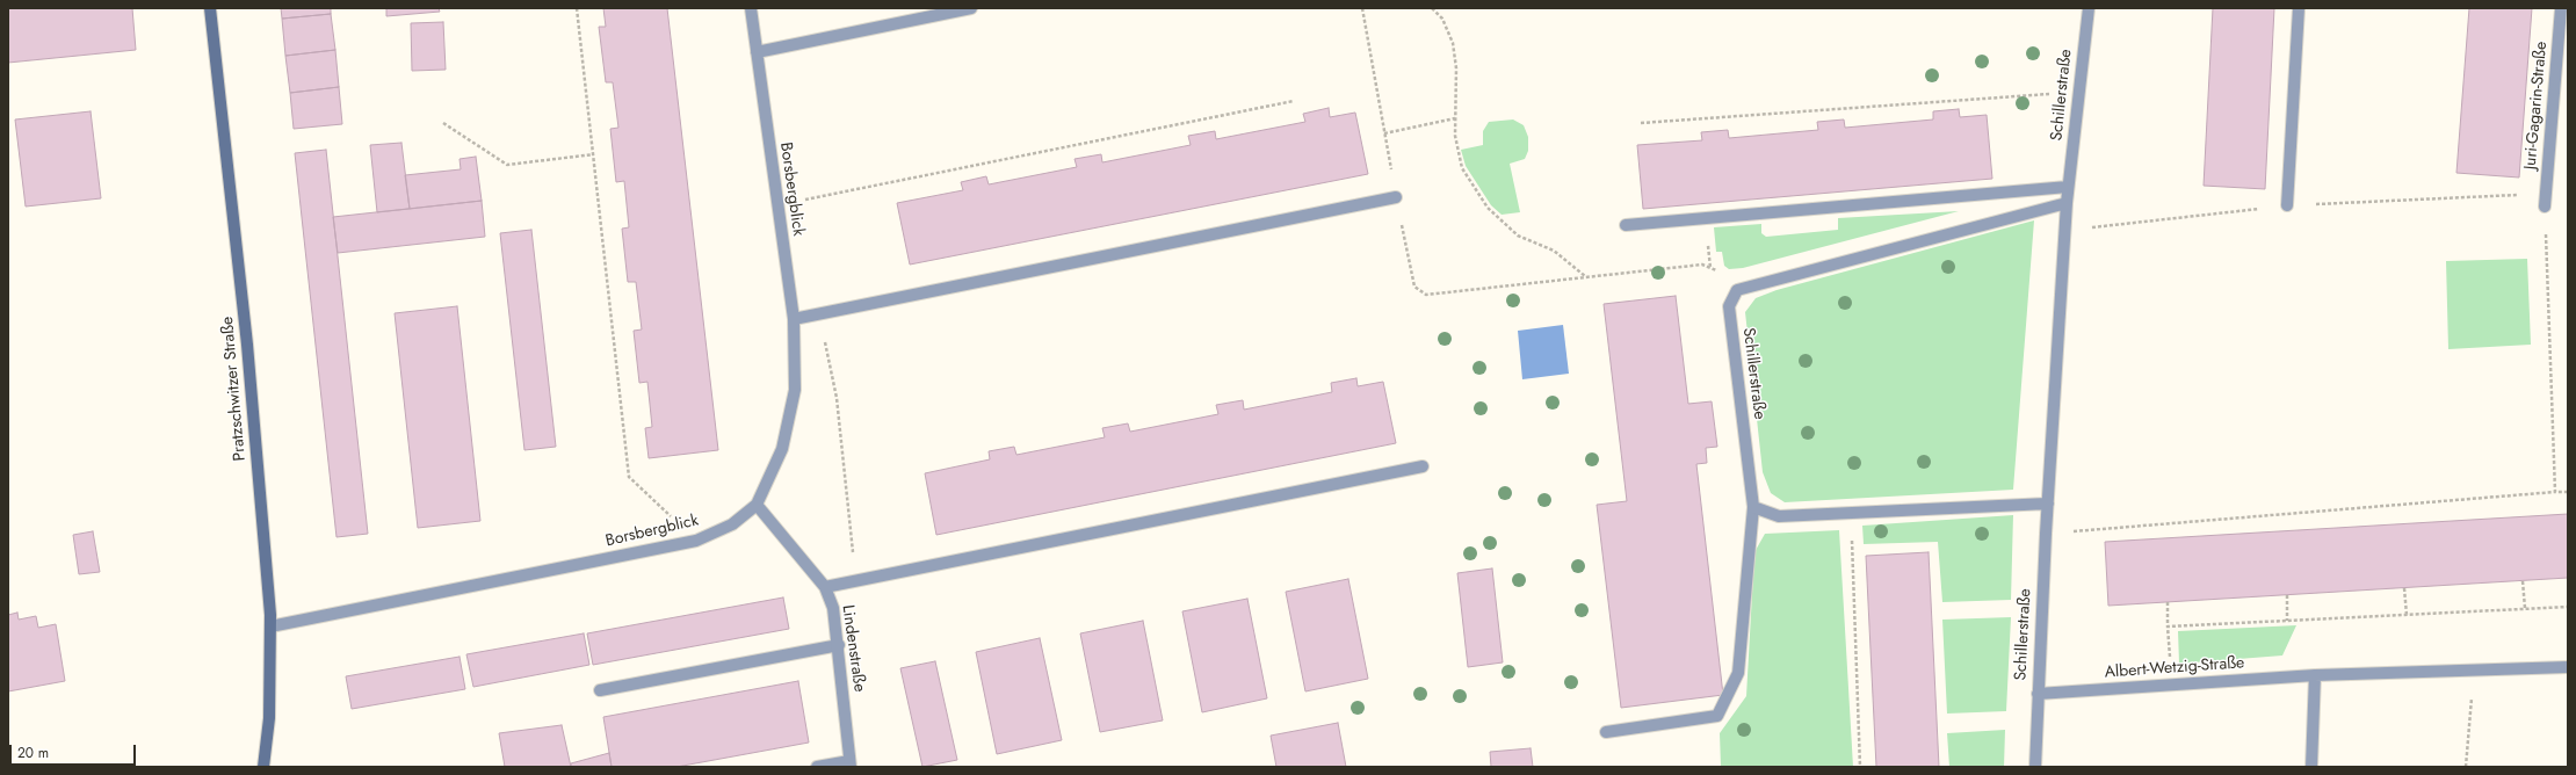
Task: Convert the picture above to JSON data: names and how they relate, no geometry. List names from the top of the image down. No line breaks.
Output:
{"streets":{"street":["Schillerstraße","Juri-Gagarin-Straße","Borsbergblick","Pratzschwitzer Straße","Lindenstraße","Albert-Wetzig-Straße"]},"crossings":[["Schillerstraße","Albert-Wetzig-Straße"],["Borsbergblick","Pratzschwitzer Straße"],["Borsbergblick","Lindenstraße"]],"scale_bar":"20 m"}
